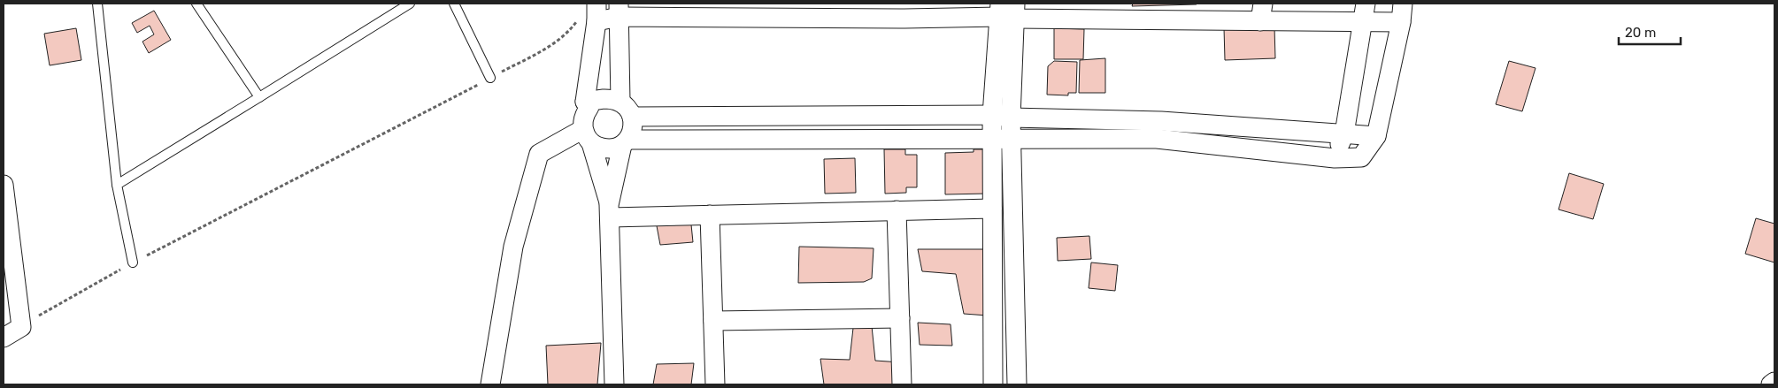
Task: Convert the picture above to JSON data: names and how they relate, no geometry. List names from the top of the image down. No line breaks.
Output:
{"scale_bar":"20 m"}
